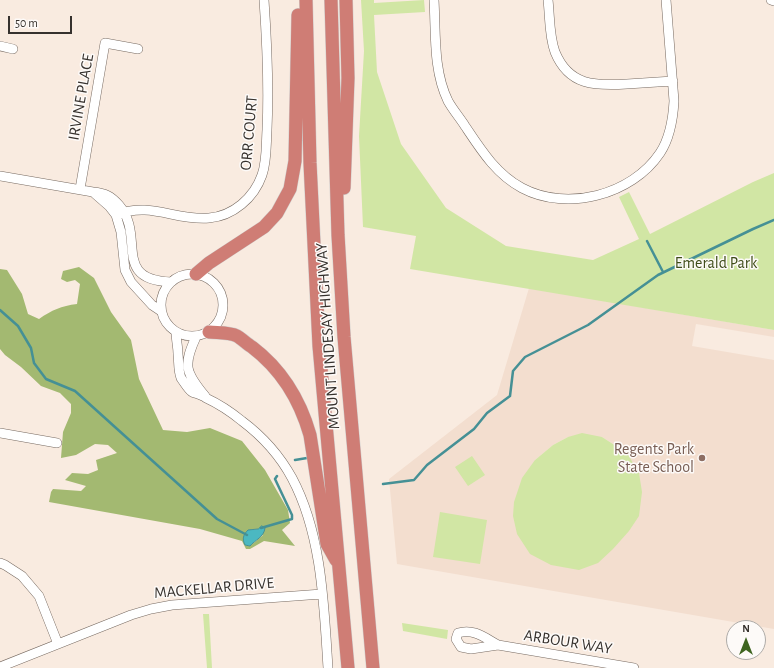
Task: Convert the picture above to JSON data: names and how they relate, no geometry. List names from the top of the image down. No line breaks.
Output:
{"streets":{"highway":["MOUNT LINDESAY HIGHWAY"],"street":["IRVINE PLACE","ORR COURT","MACKELLAR DRIVE","ARBOUR WAY"]},"parks":["Emerald Park"],"places":["Regents Park State School"],"scale_bar":"50 m","north":"top"}
